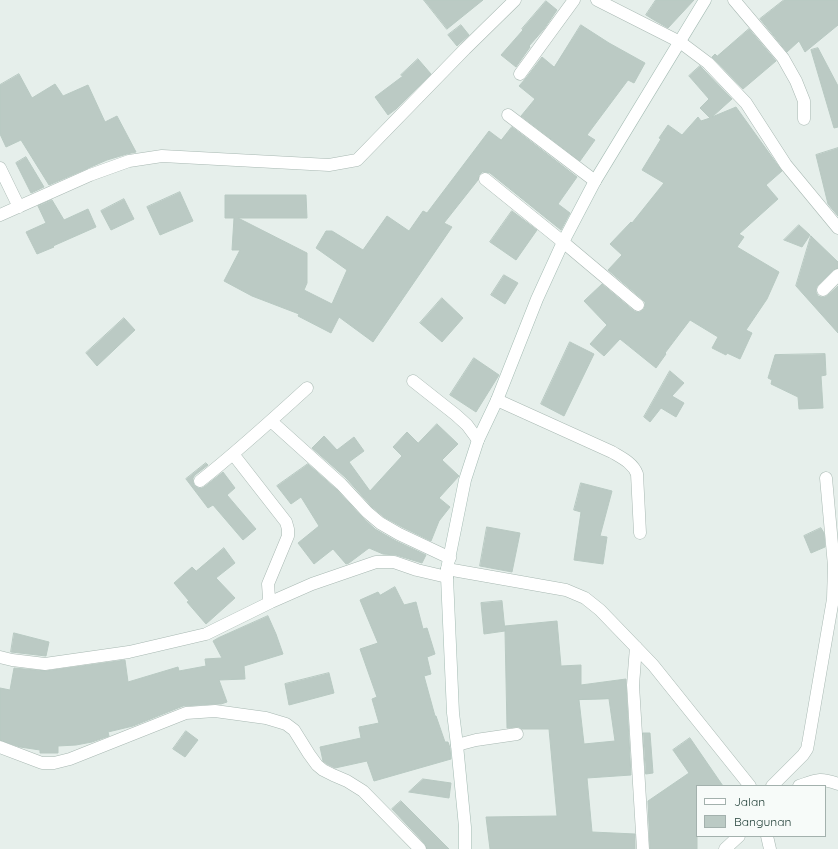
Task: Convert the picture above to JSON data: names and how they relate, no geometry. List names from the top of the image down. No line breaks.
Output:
{"legend":["Jalan","Bangunan"]}
